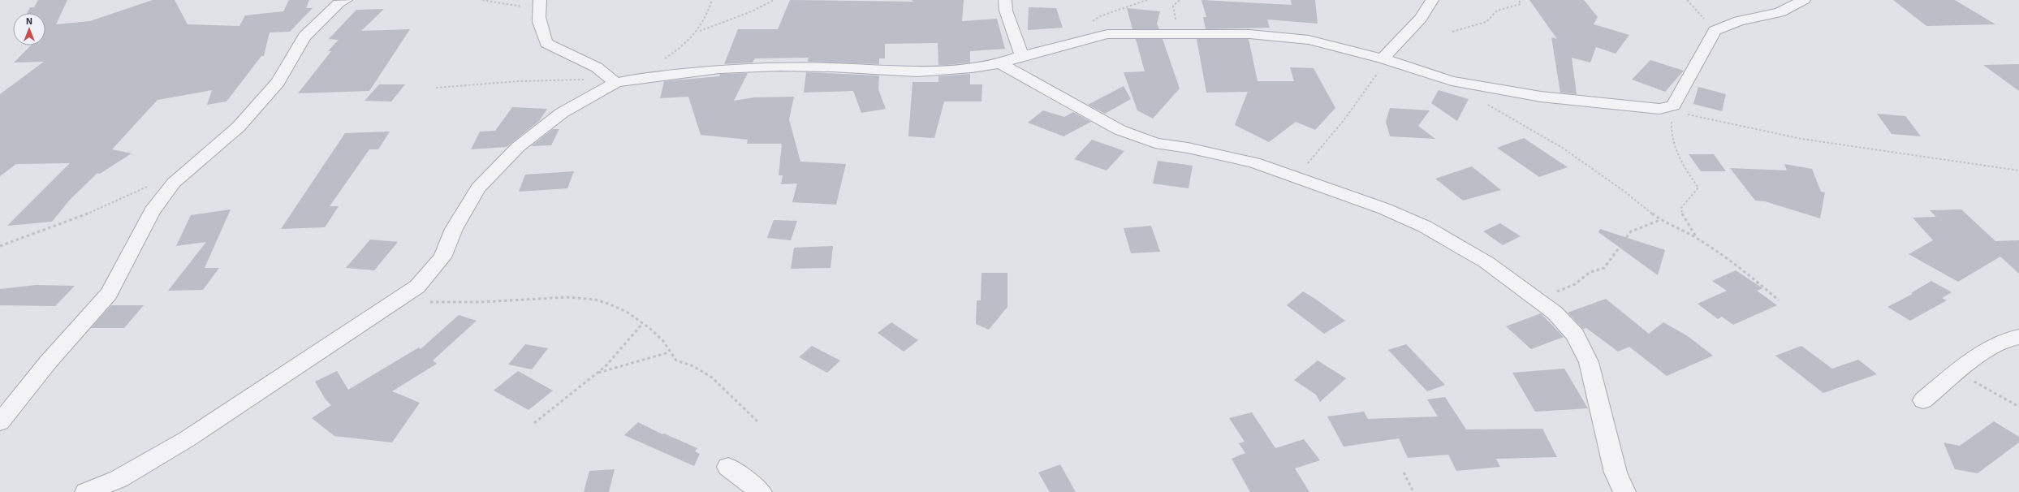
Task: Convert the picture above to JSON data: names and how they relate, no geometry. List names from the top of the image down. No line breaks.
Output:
{"north":"top"}
